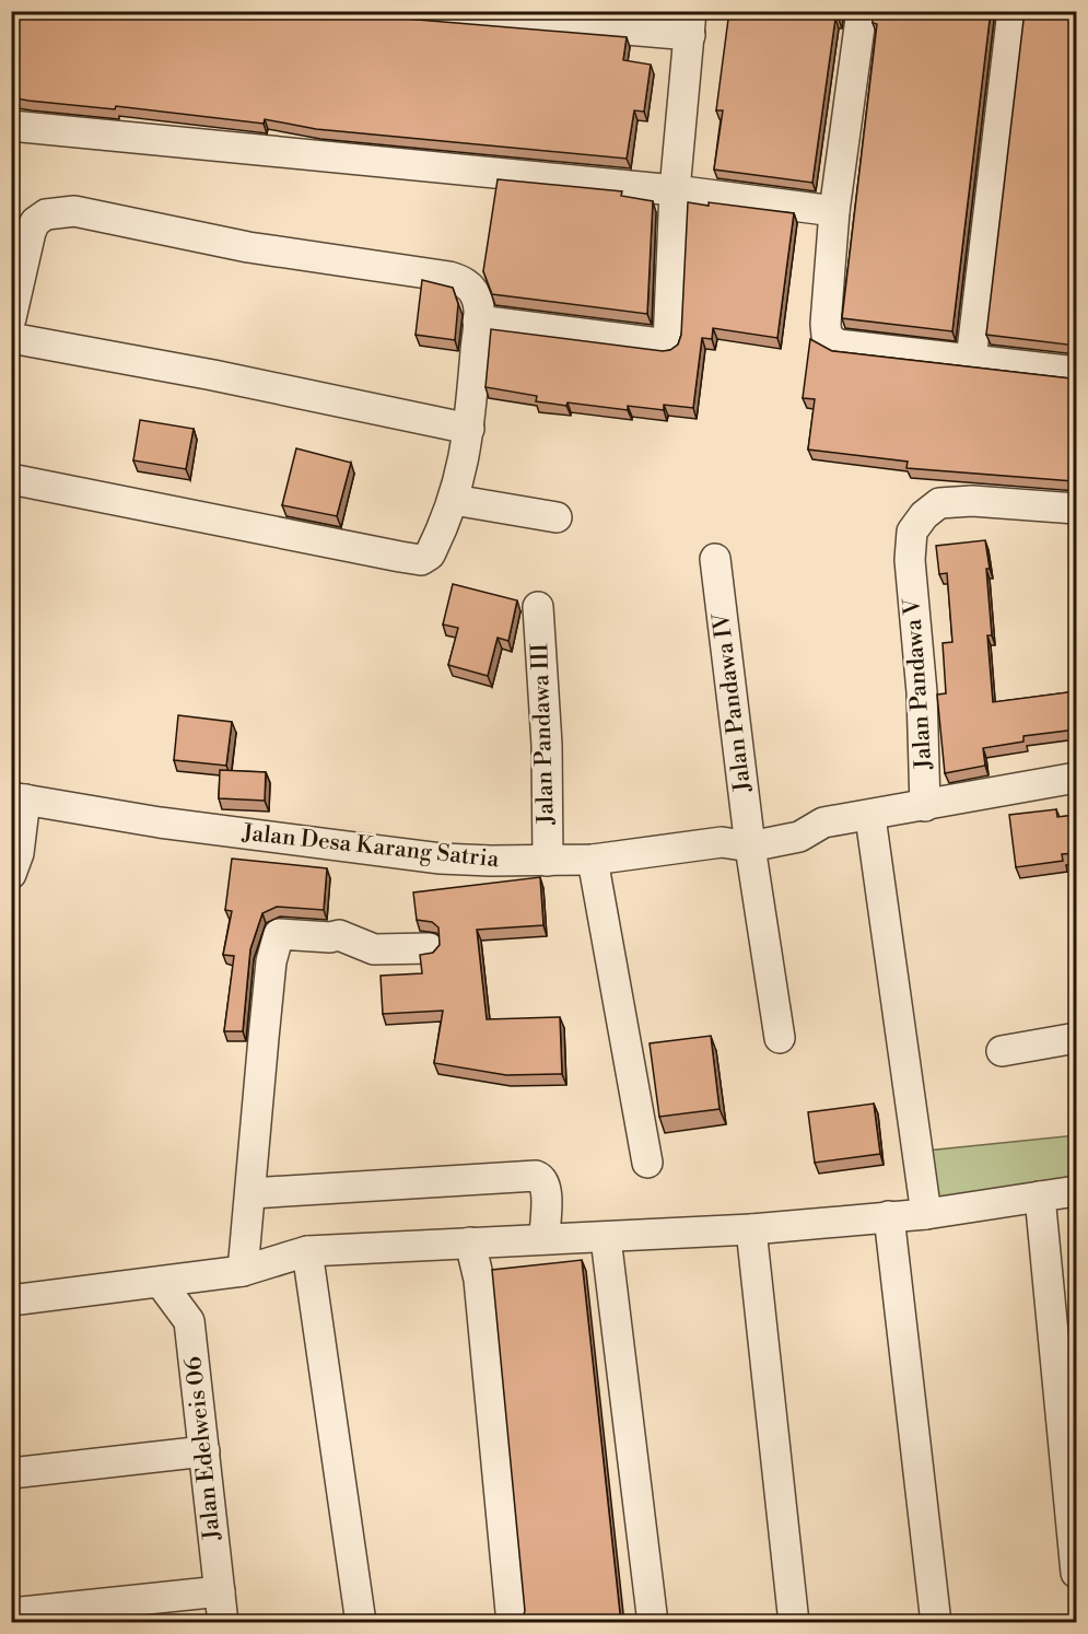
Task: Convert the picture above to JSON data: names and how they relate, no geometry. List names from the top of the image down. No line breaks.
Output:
{"streets":{"street":["Jalan Pandawa V","Jalan Pandawa IV","Jalan Pandawa III","Jalan Desa Karang Satria","Jalan Edelweis 06"]},"crossings":[["Jalan Pandawa V","Jalan Desa Karang Satria"],["Jalan Pandawa IV","Jalan Desa Karang Satria"],["Jalan Pandawa III","Jalan Desa Karang Satria"]]}
